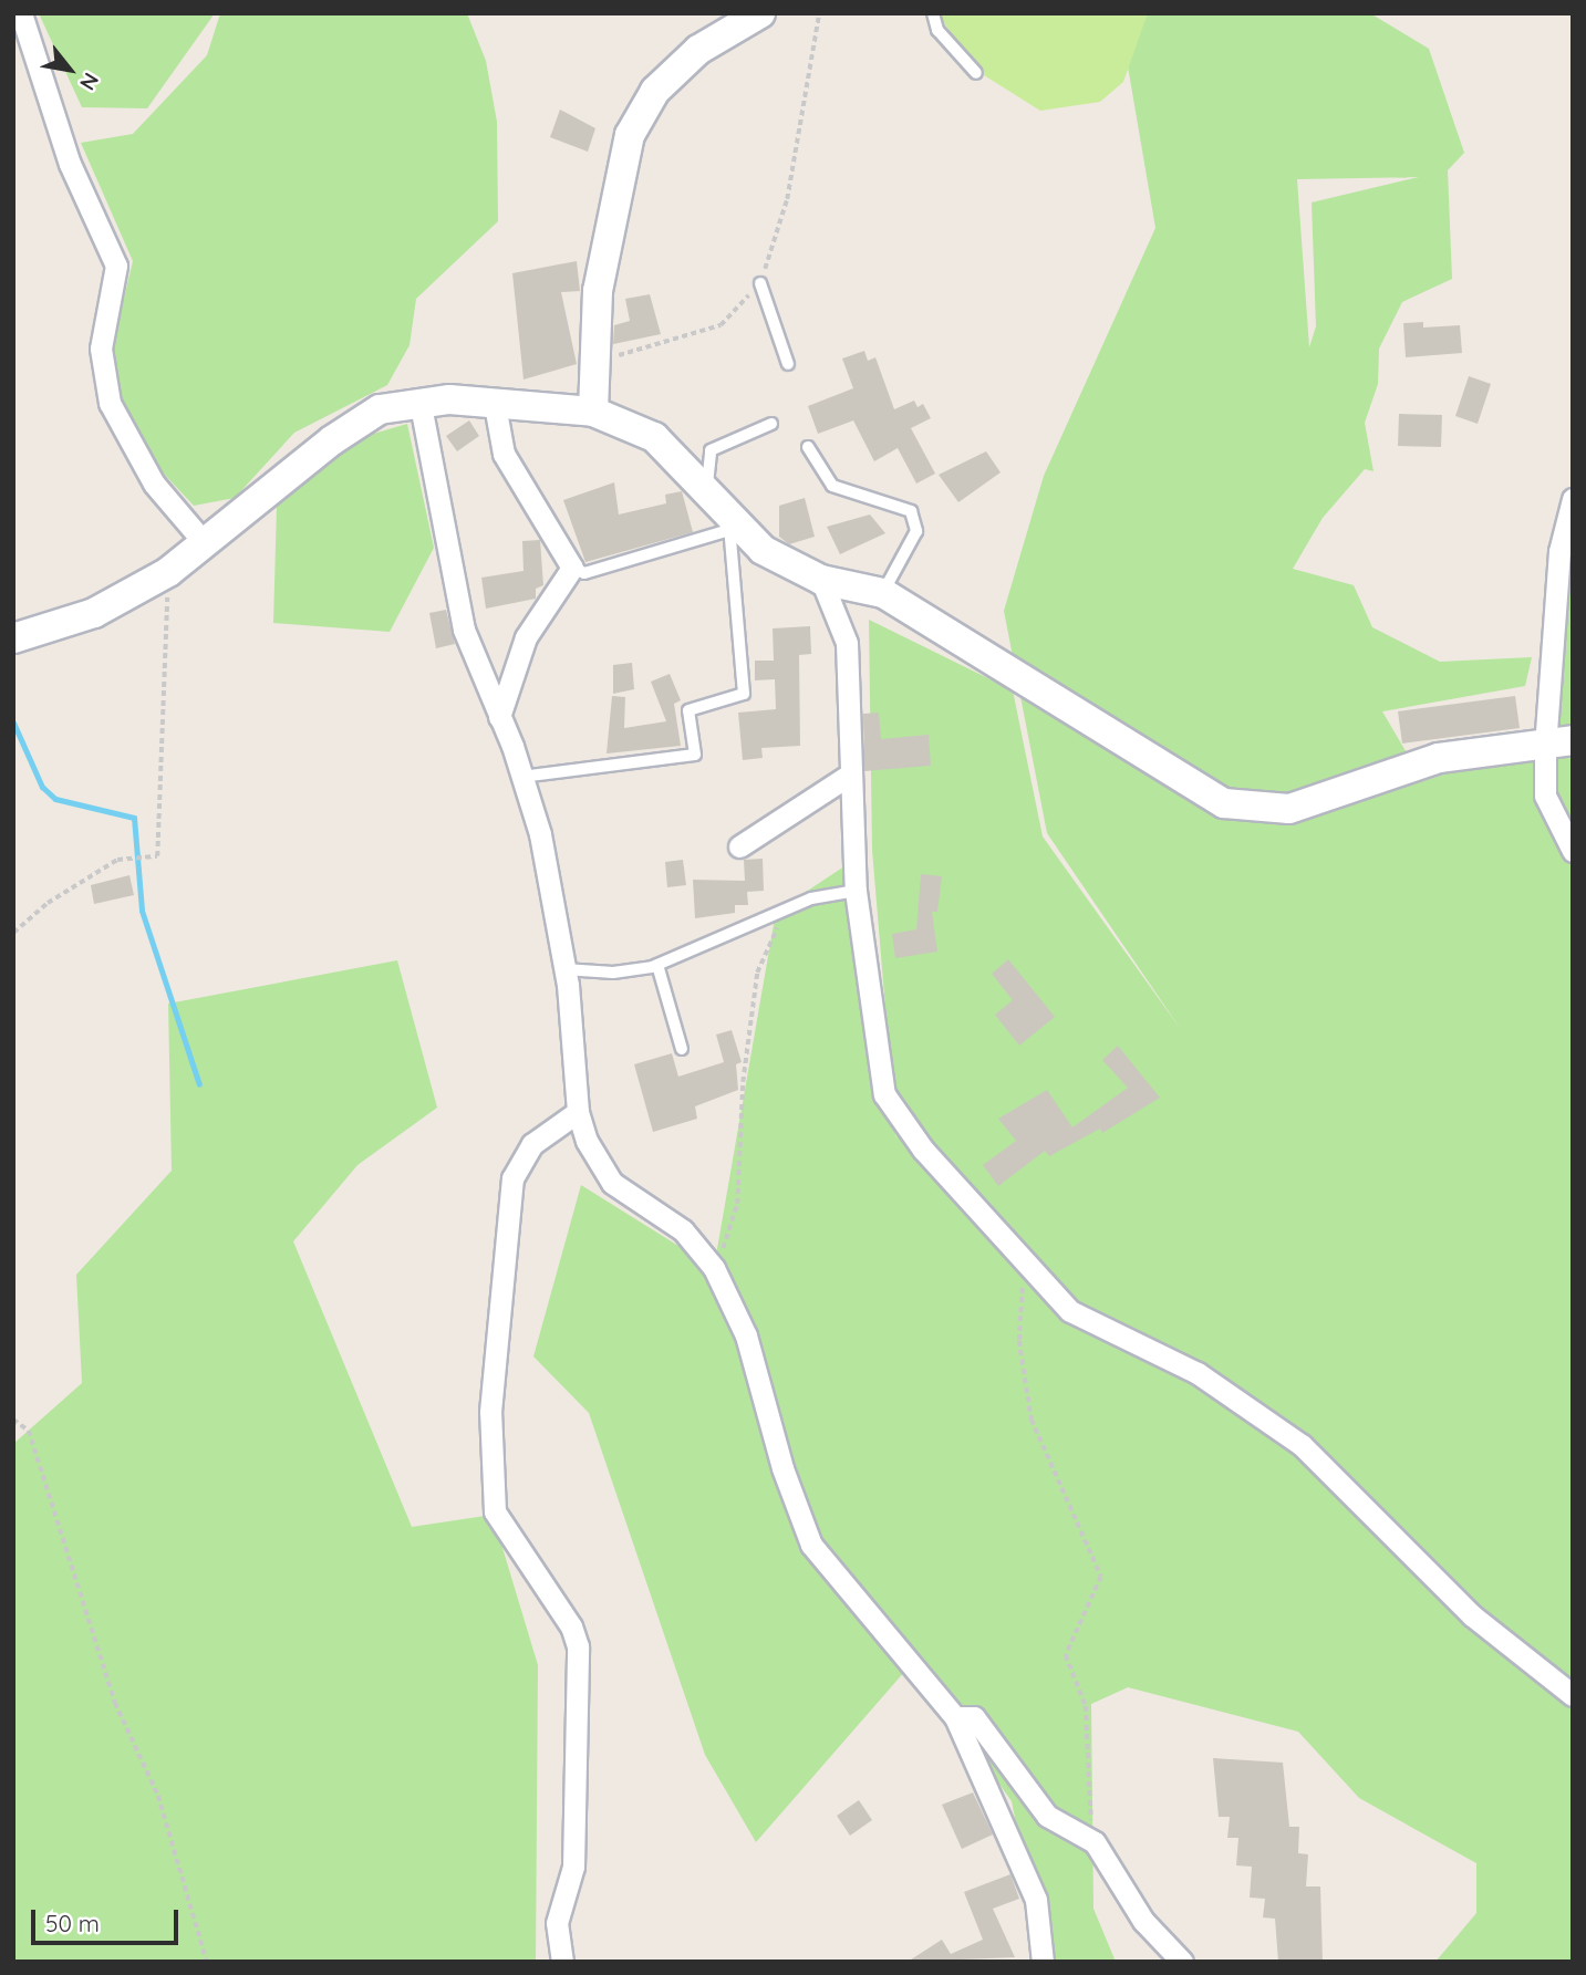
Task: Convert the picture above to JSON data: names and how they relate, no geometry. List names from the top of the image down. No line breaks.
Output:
{"scale_bar":"50 m","north":"bottom right"}
